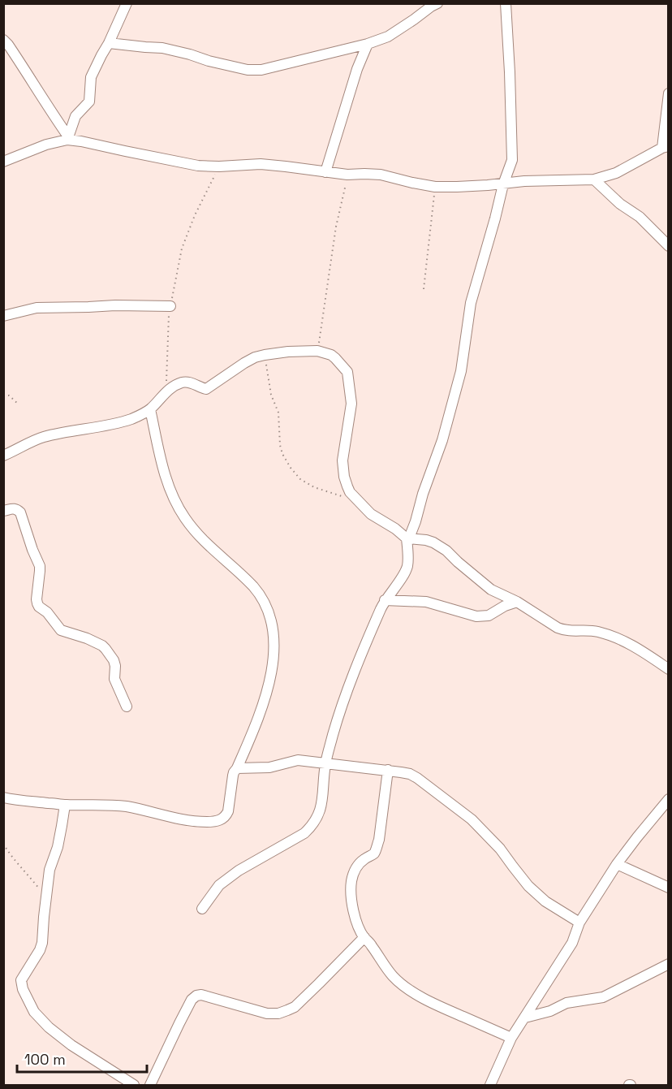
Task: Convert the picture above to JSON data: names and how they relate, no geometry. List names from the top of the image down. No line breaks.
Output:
{"scale_bar":"100 m"}
